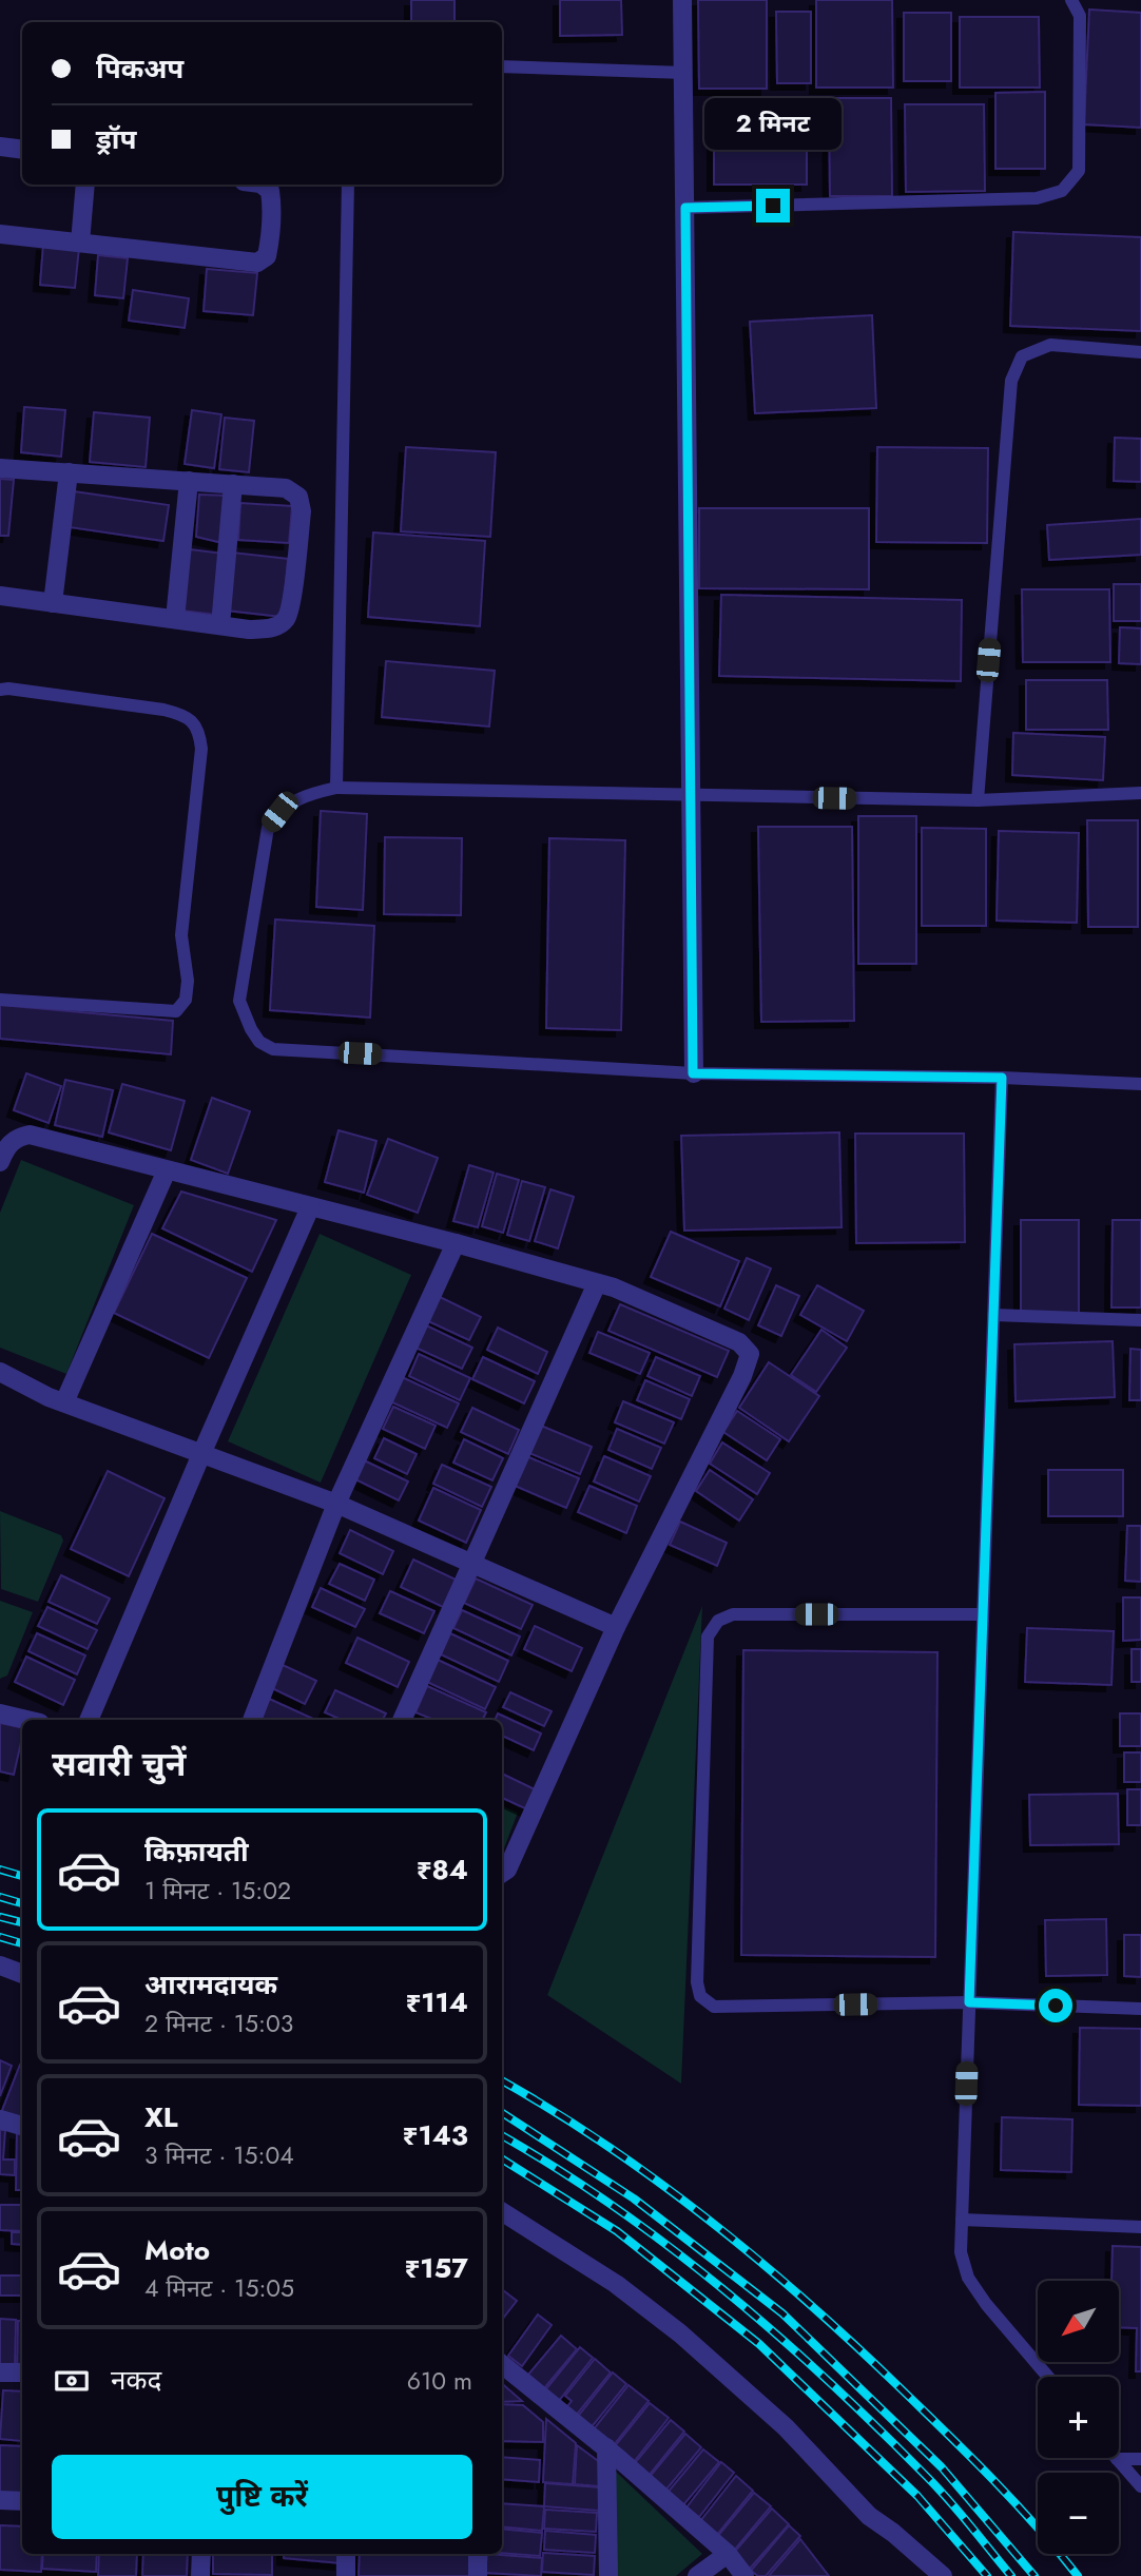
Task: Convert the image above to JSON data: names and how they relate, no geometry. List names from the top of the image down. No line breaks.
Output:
{"north":"bottom left","page":{"banner":["पिकअप","ड्रॉप"],"bubble":"2 मिनट","heading":"सवारी चुनें","list":[{"name":"किफ़ायती","note":"1 मिनट · 15:02","value":"₹84"},{"name":"आरामदायक","note":"2 मिनट · 15:03","value":"₹114"},{"name":"XL","note":"3 मिनट · 15:04","value":"₹143"},{"name":"Moto","note":"4 मिनट · 15:05","value":"₹157"}],"map_buttons":["+","−"],"pay":["नकद","610 m"],"buttons":"पुष्टि करें"}}
